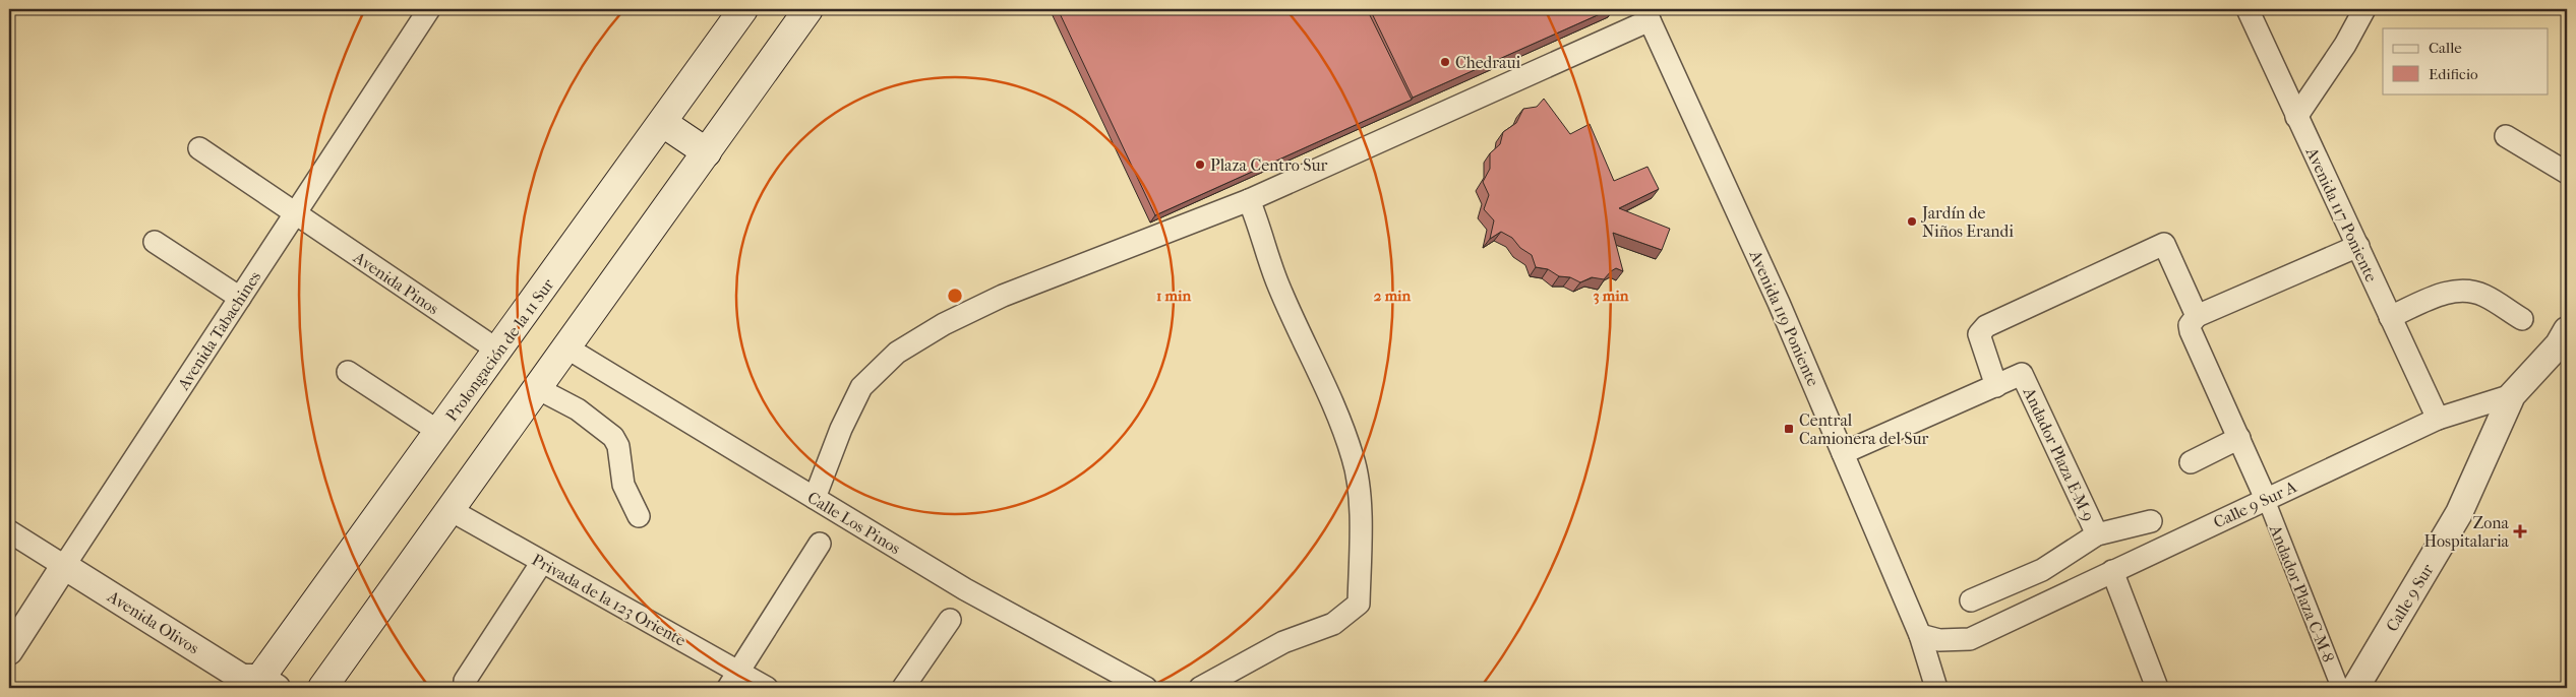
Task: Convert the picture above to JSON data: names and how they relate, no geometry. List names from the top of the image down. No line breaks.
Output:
{"streets":{"main road":["Prolongación de la 11 Sur"],"street":["Avenida 117 Poniente","Avenida Pinos","Avenida 119 Poniente","Avenida Tabachines","Andador Plaza E-M-9","Calle 9 Sur A","Calle Los Pinos","Andador Plaza C-M-8","Calle 9 Sur","Privada de la 123 Oriente","Avenida Olivos"]},"crossings":[["Avenida 117 Poniente","Calle 9 Sur A"],["Avenida Pinos","Avenida Tabachines"],["Avenida Pinos","Prolongación de la 11 Sur"],["Avenida 119 Poniente","Calle 9 Sur A"],["Avenida Tabachines","Avenida Olivos"],["Prolongación de la 11 Sur","Avenida Olivos"],["Calle 9 Sur A","Andador Plaza C-M-8"],["Calle 9 Sur A","Calle 9 Sur"]],"places":{"other":["Chedraui","Plaza Centro Sur","Jardín de Niños Erandi"],"transit":["Central Camionera del Sur"],"health":["Zona Hospitalaria"]},"legend":["Calle","Edificio"],"rings":["1 min","2 min","3 min"]}
